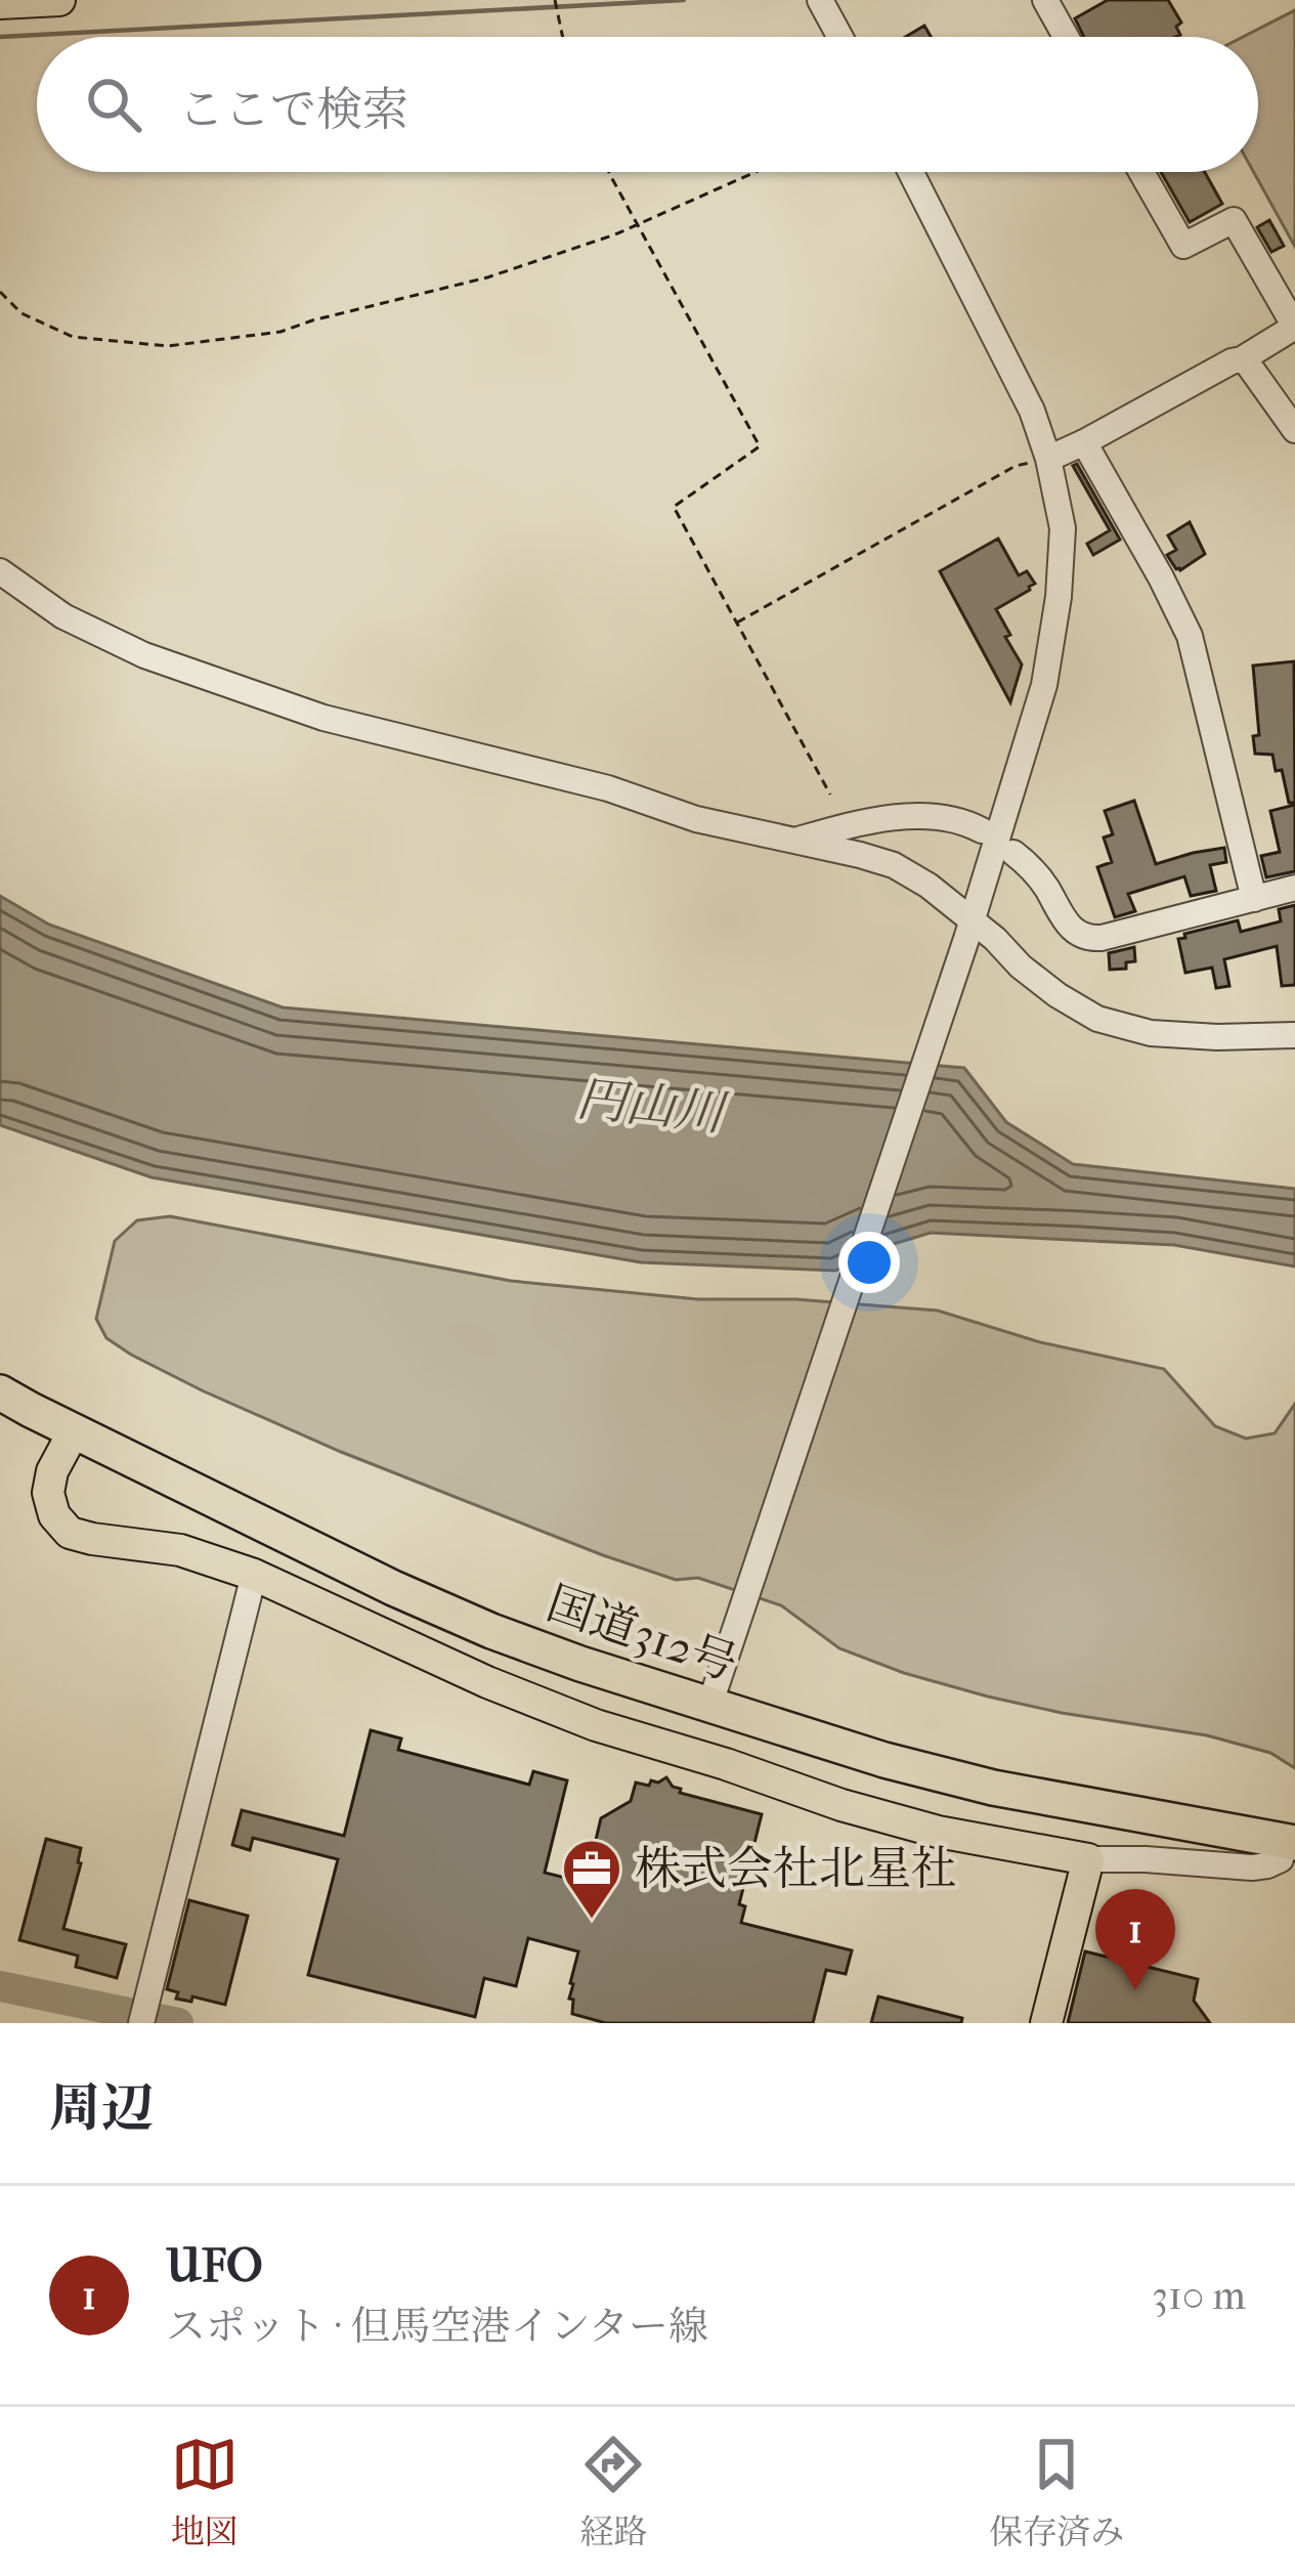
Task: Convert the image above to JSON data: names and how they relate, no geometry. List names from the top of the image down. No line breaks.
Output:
{"streets":{"highway":["国道312号"]},"water":["円山川"],"places":{"office":["株式会社北星社"]},"page":{"search":"ここで検索","pins":"1","heading":"周辺","list":[{"mark":"1","name":"UFO","note":"スポット · 但馬空港インター線","value":"310 m"}],"nav":["地図","経路","保存済み"]}}
